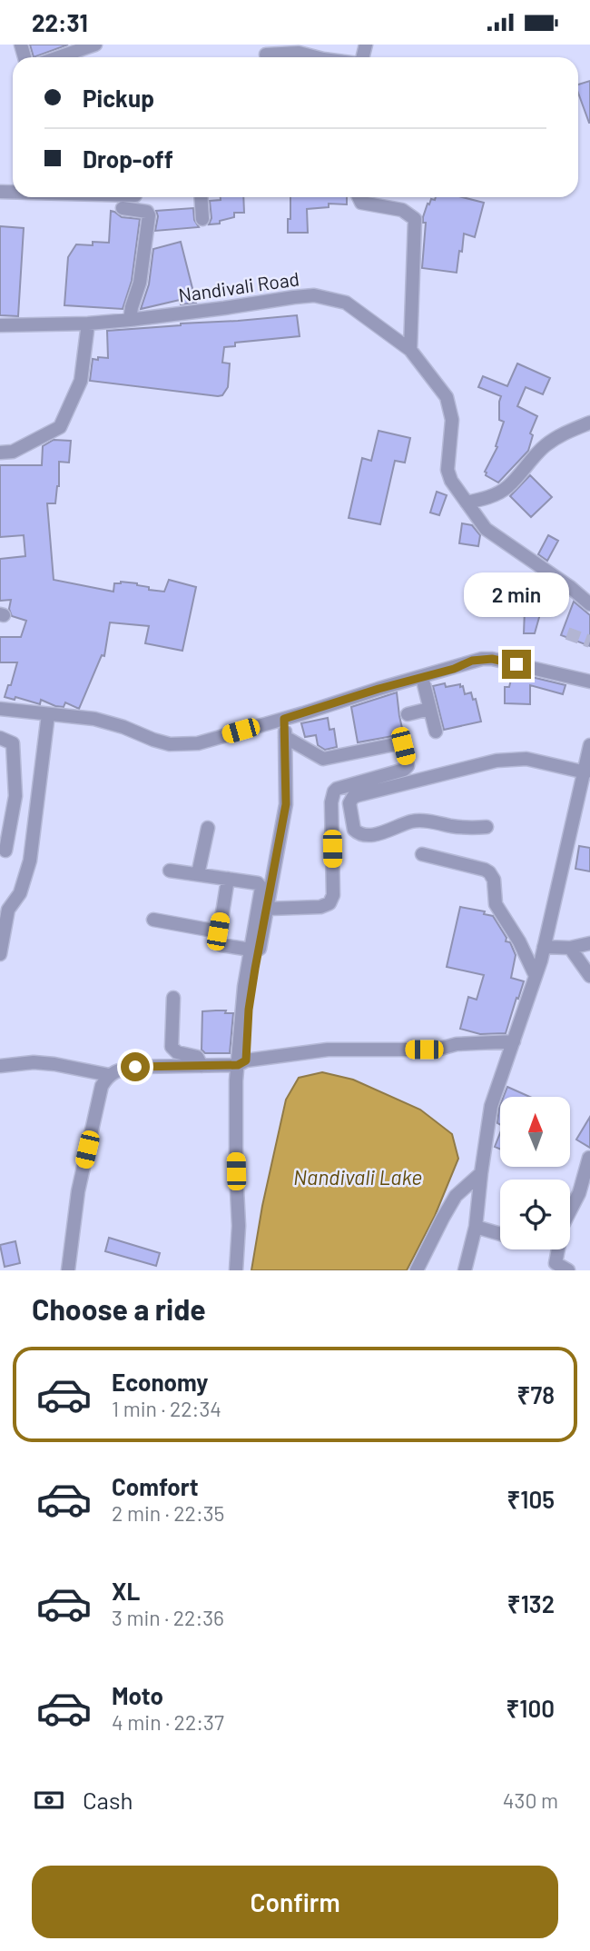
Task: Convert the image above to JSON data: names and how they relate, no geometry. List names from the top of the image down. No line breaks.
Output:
{"streets":{"street":["Nandivali Road"]},"water":["Nandivali Lake"],"north":"top","page":{"status":"22:31","banner":["Pickup","Drop-off"],"bubble":"2 min","heading":"Choose a ride","list":[{"name":"Economy","note":"1 min · 22:34","value":"₹78"},{"name":"Comfort","note":"2 min · 22:35","value":"₹105"},{"name":"XL","note":"3 min · 22:36","value":"₹132"},{"name":"Moto","note":"4 min · 22:37","value":"₹100"}],"pay":["Cash","430 m"],"buttons":"Confirm"}}
